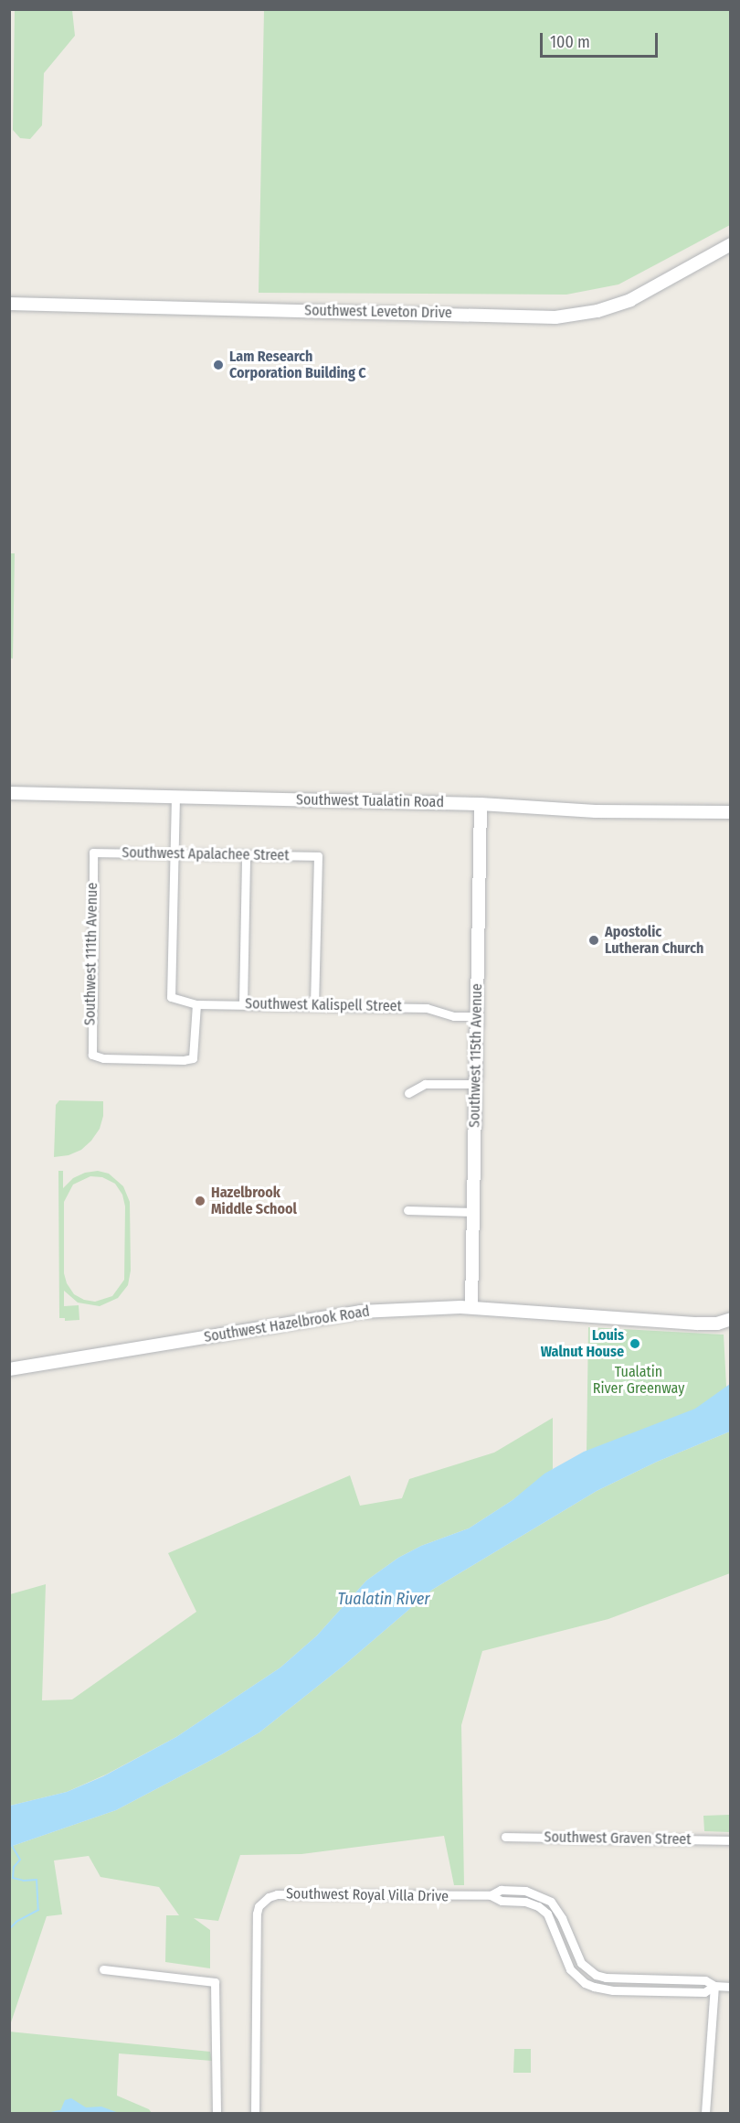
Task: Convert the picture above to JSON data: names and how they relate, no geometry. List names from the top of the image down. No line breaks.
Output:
{"streets":{"street":["Southwest Leveton Drive","Southwest Tualatin Road","Southwest Apalachee Street","Southwest 111th Avenue","Southwest Kalispell Street","Southwest 115th Avenue","Southwest Hazelbrook Road","Southwest Graven Street","Southwest Royal Villa Drive"]},"crossings":[["Southwest Tualatin Road","Southwest 115th Avenue"],["Southwest Apalachee Street","Southwest 111th Avenue"],["Southwest Apalachee Street","Southwest Kalispell Street"],["Southwest 111th Avenue","Southwest Kalispell Street"],["Southwest Kalispell Street","Southwest 115th Avenue"],["Southwest 115th Avenue","Southwest Hazelbrook Road"]],"water":["Tualatin River"],"parks":["Tualatin River Greenway"],"places":["Lam Research Corporation Building C","Apostolic Lutheran Church","Hazelbrook Middle School","Louis Walnut House"],"scale_bar":"100 m"}
